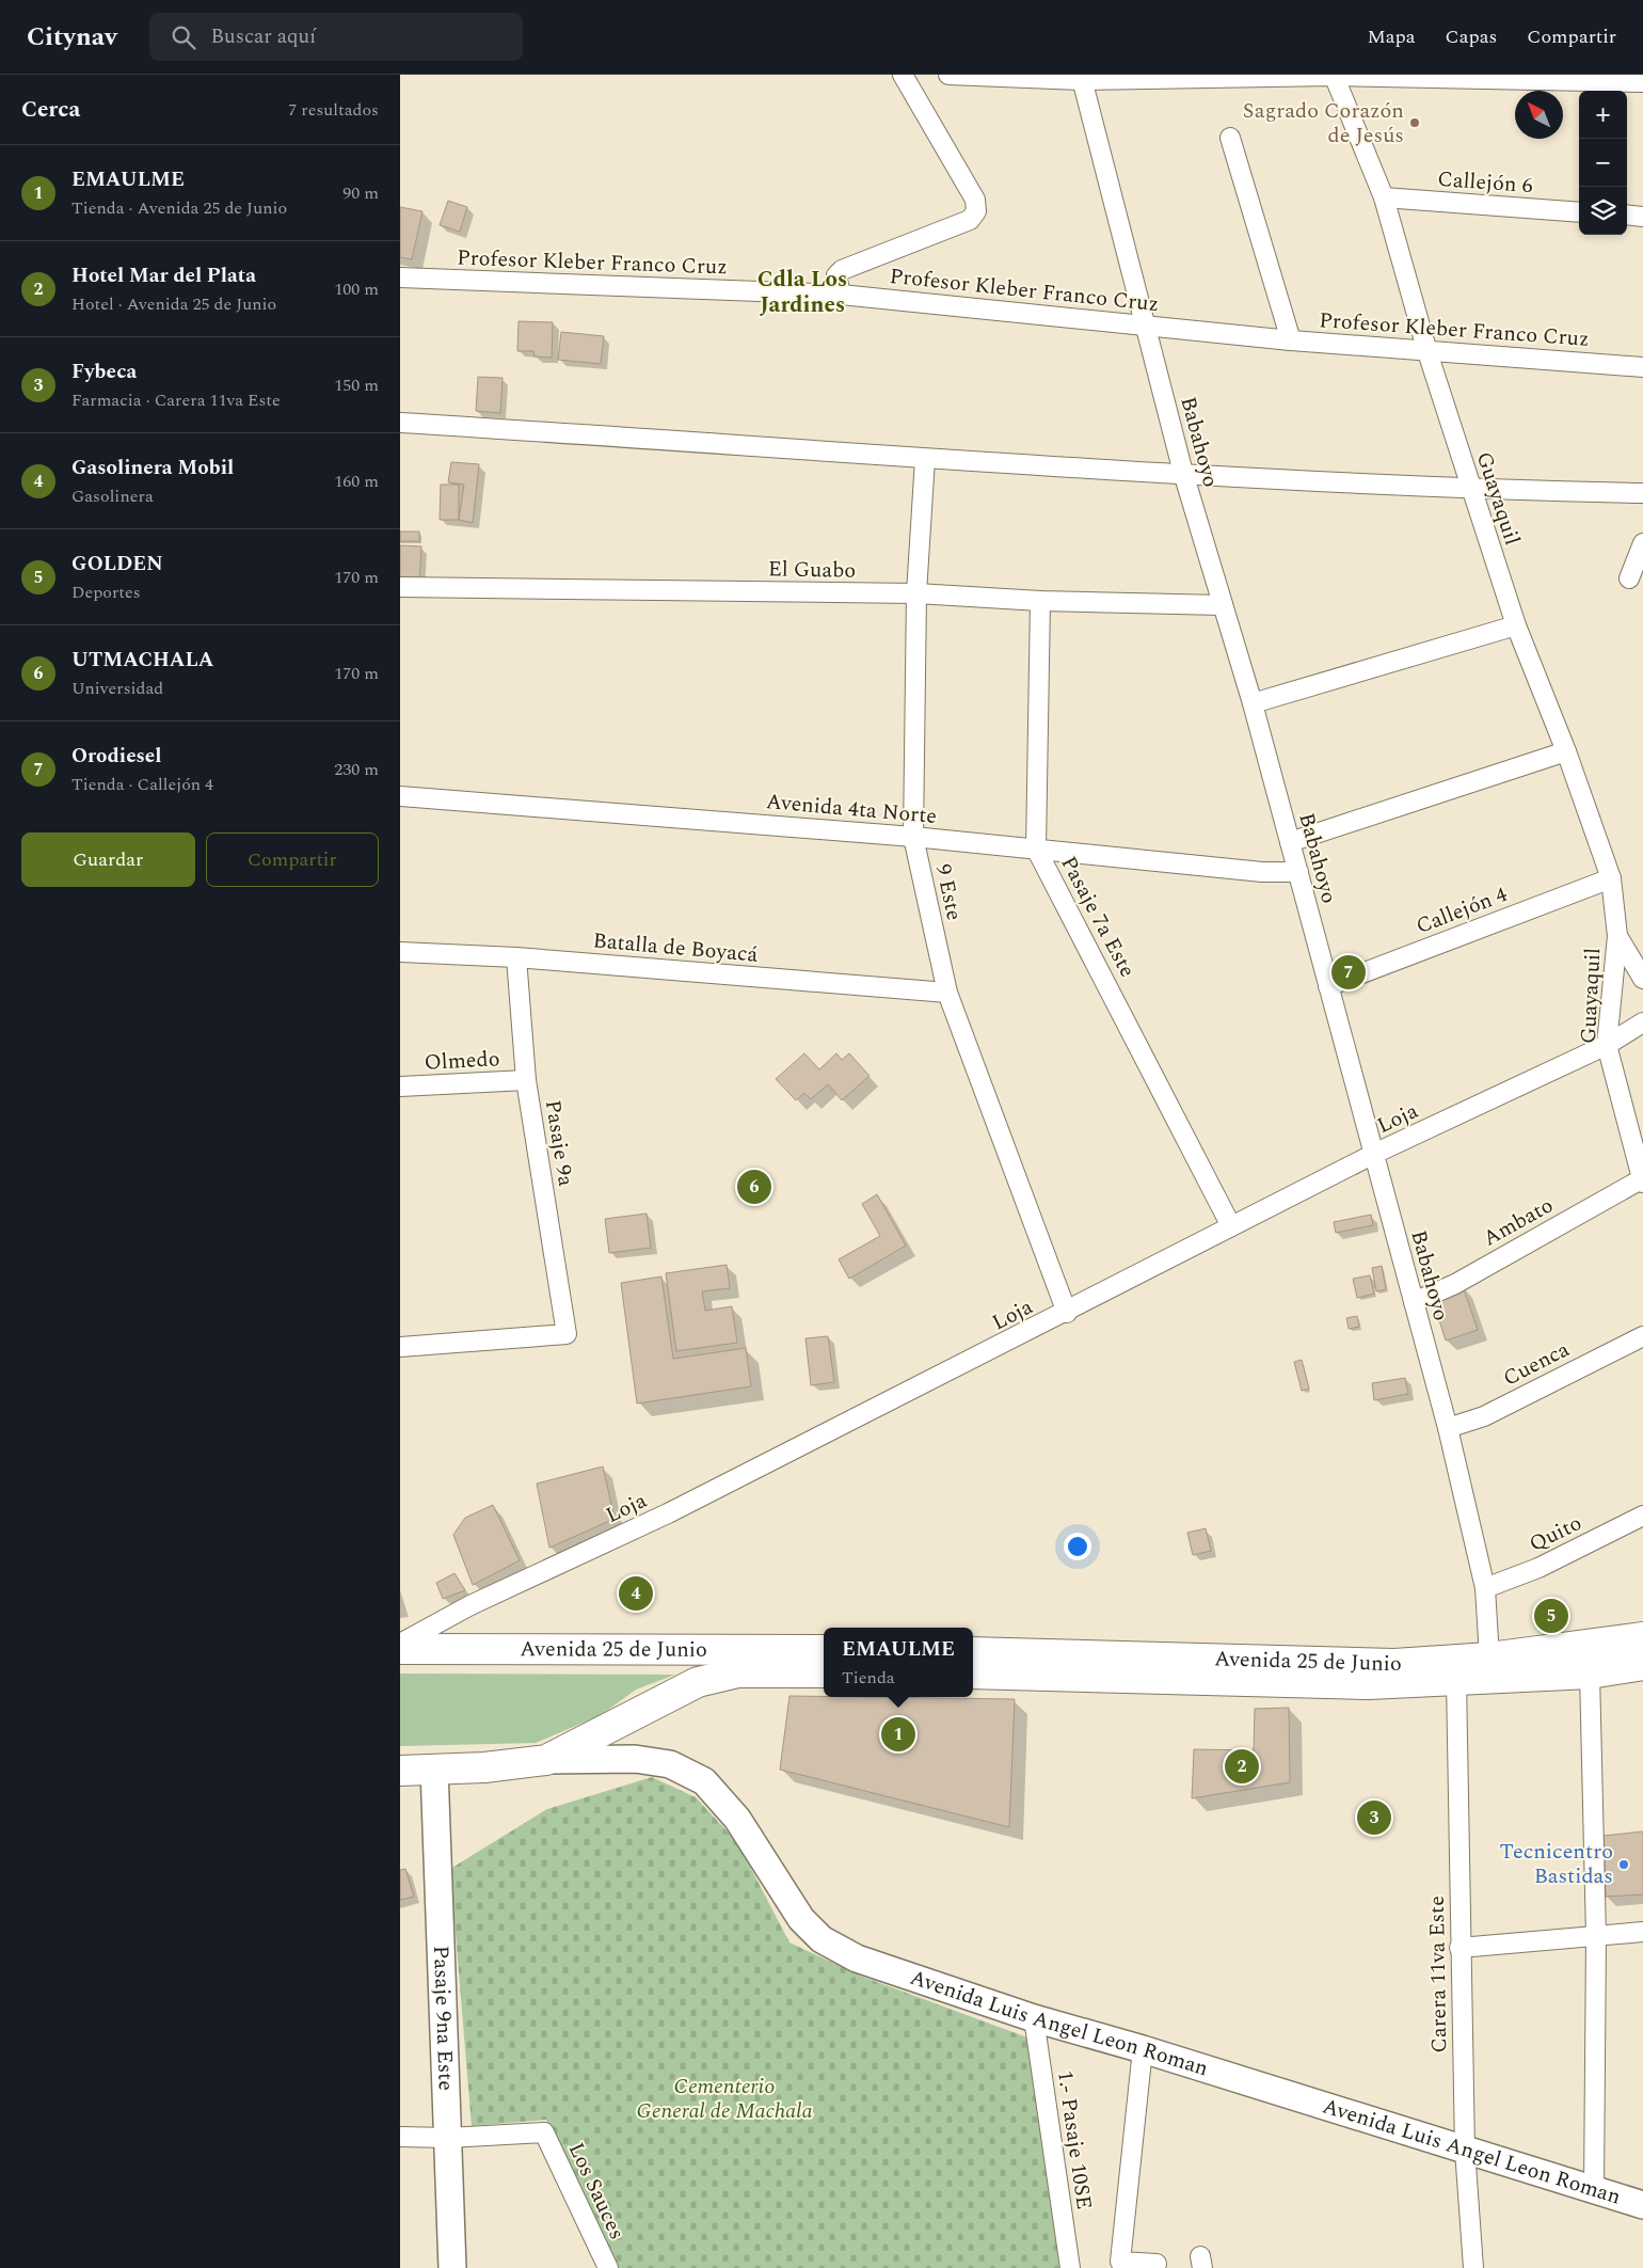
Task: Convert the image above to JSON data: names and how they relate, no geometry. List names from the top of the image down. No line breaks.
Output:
{"streets":{"main road":["Avenida 25 de Junio","Pasaje 9na Este","Avenida Luis Angel Leon Roman"],"street":["Callejón 6","Profesor Kleber Franco Cruz","Babahoyo","Guayaquil","El Guabo","Avenida 4ta Norte","9 Este","Callejón 4","Pasaje 7a Este","Batalla de Boyacá","Olmedo","Loja","Pasaje 9a","Ambato","Cuenca","Quito","Carera 11va Este","1.- Pasaje 10SE","Los Sauces"]},"crossings":[["Callejón 6","Guayaquil"],["Profesor Kleber Franco Cruz","Babahoyo"],["Profesor Kleber Franco Cruz","Guayaquil"],["Babahoyo","El Guabo"],["Babahoyo","Avenida 4ta Norte"],["Babahoyo","Callejón 4"],["Babahoyo","Loja"],["Babahoyo","Ambato"],["Babahoyo","Cuenca"],["Babahoyo","Quito"],["Babahoyo","Avenida 25 de Junio"],["Guayaquil","Callejón 4"],["Guayaquil","Loja"],["Guayaquil","Ambato"],["El Guabo","9 Este"],["El Guabo","Pasaje 7a Este"],["Avenida 4ta Norte","9 Este"],["Avenida 4ta Norte","Pasaje 7a Este"],["9 Este","Batalla de Boyacá"],["9 Este","Loja"],["Pasaje 7a Este","Loja"],["Batalla de Boyacá","Pasaje 9a"],["Olmedo","Pasaje 9a"],["Avenida 25 de Junio","Carera 11va Este"],["Avenida 25 de Junio","Avenida Luis Angel Leon Roman"],["Carera 11va Este","Avenida Luis Angel Leon Roman"],["Pasaje 9na Este","Los Sauces"],["Avenida Luis Angel Leon Roman","1.- Pasaje 10SE"]],"districts":["Cdla Los Jardines"],"parks":["Cementerio General de Machala"],"places":["Sagrado Corazón de Jesús","Tecnicentro Bastidas"],"north":"top left","page":{"header":"Citynav","search":"Buscar aquí","nav":["Mapa","Capas","Compartir"],"heading":["Cerca","7 resultados"],"map_buttons":["+","−"],"list":[{"mark":"1","name":"EMAULME","note":"Tienda · Avenida 25 de Junio","value":"90 m"},{"mark":"2","name":"Hotel Mar del Plata","note":"Hotel · Avenida 25 de Junio","value":"100 m"},{"mark":"3","name":"Fybeca","note":"Farmacia · Carera 11va Este","value":"150 m"},{"mark":"4","name":"Gasolinera Mobil","note":"Gasolinera","value":"160 m"},{"mark":"5","name":"GOLDEN","note":"Deportes","value":"170 m"},{"mark":"6","name":"UTMACHALA","note":"Universidad","value":"170 m"},{"mark":"7","name":"Orodiesel","note":"Tienda · Callejón 4","value":"230 m"}],"buttons":["Guardar","Compartir"],"pins":["7","6","4","5","1","2","3"],"popup":["EMAULME","Tienda"]}}
